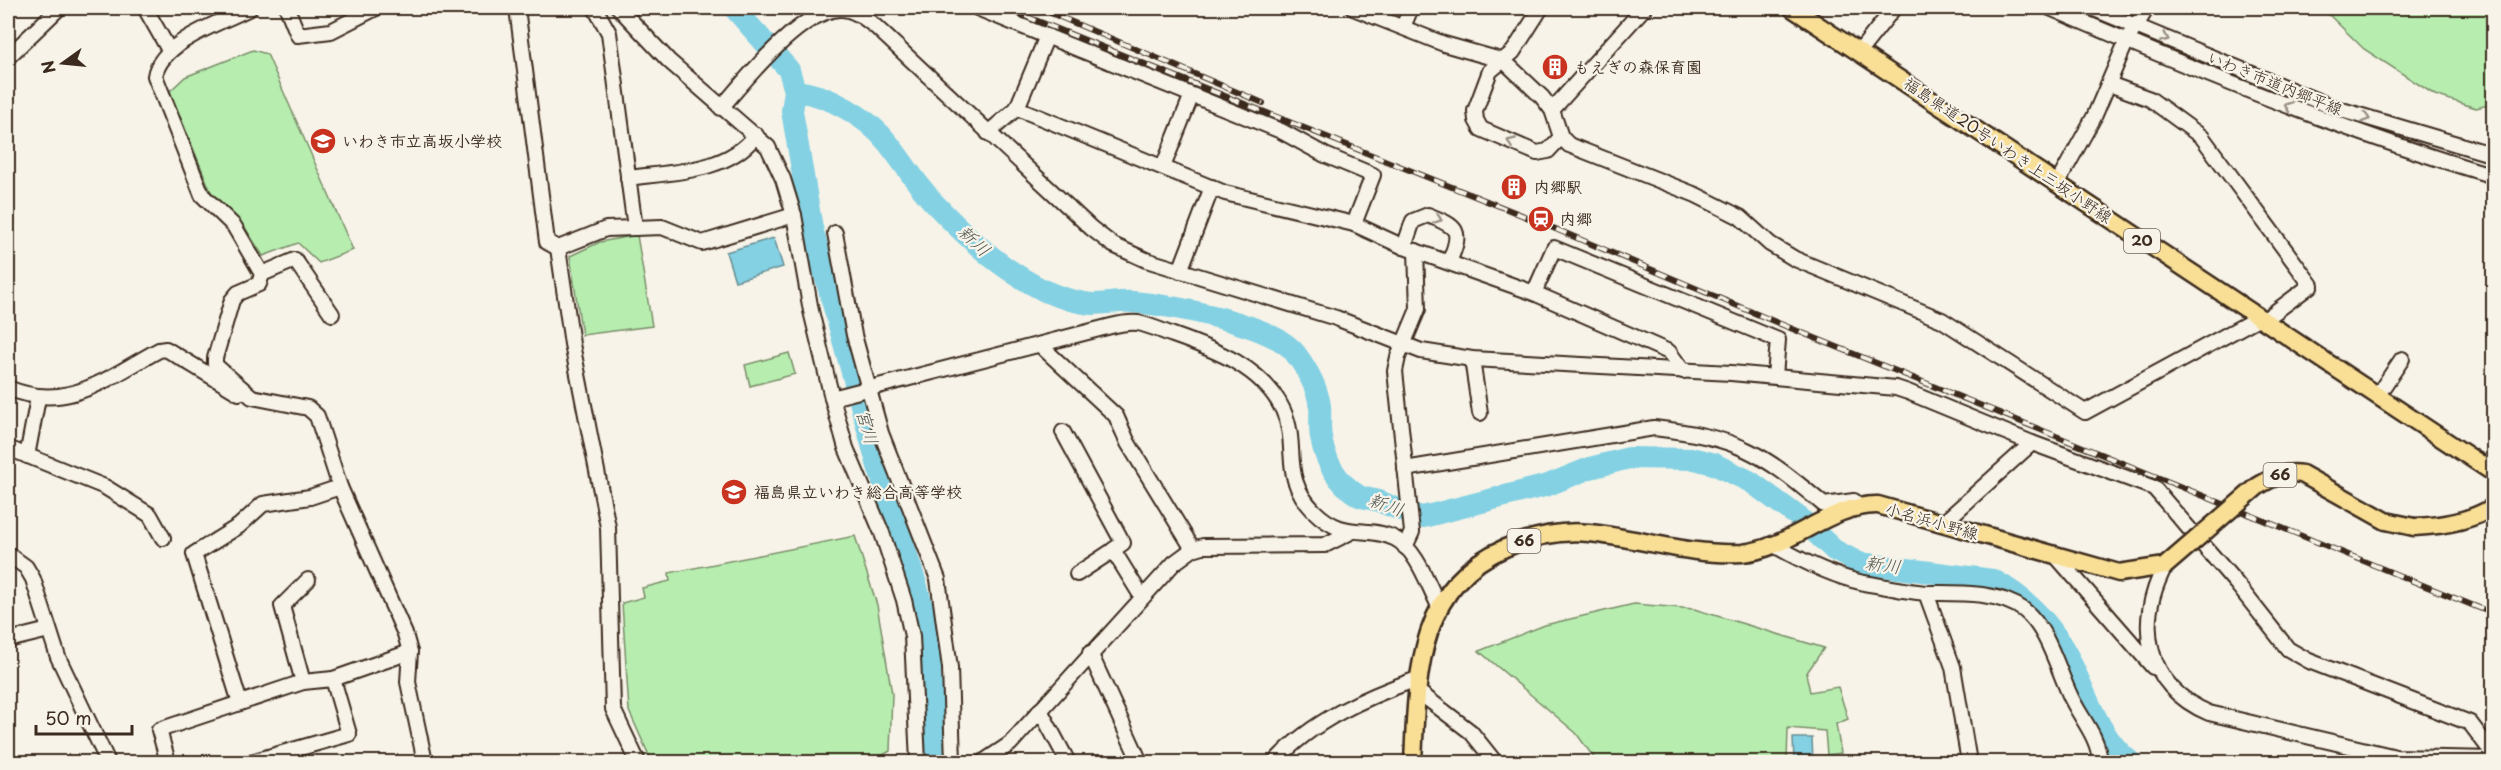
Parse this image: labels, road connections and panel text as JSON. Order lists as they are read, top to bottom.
{
  "streets": {
    "main road": [
      "福島県道20号いわき上三坂小野線",
      "20",
      "66",
      "小名浜小野線"
    ],
    "street": ["いわき市道内郷平線"]
  },
  "crossings": [
    ["66", "小名浜小野線"]
  ],
  "water": ["新川", "宮川"],
  "places": {
    "building": ["もえぎの森保育園", "内郷駅"],
    "school or university": ["いわき市立高坂小学校", "福島県立いわき総合高等学校"],
    "station": ["内郷"]
  },
  "scale_bar": "50 m",
  "north": "left"
}
